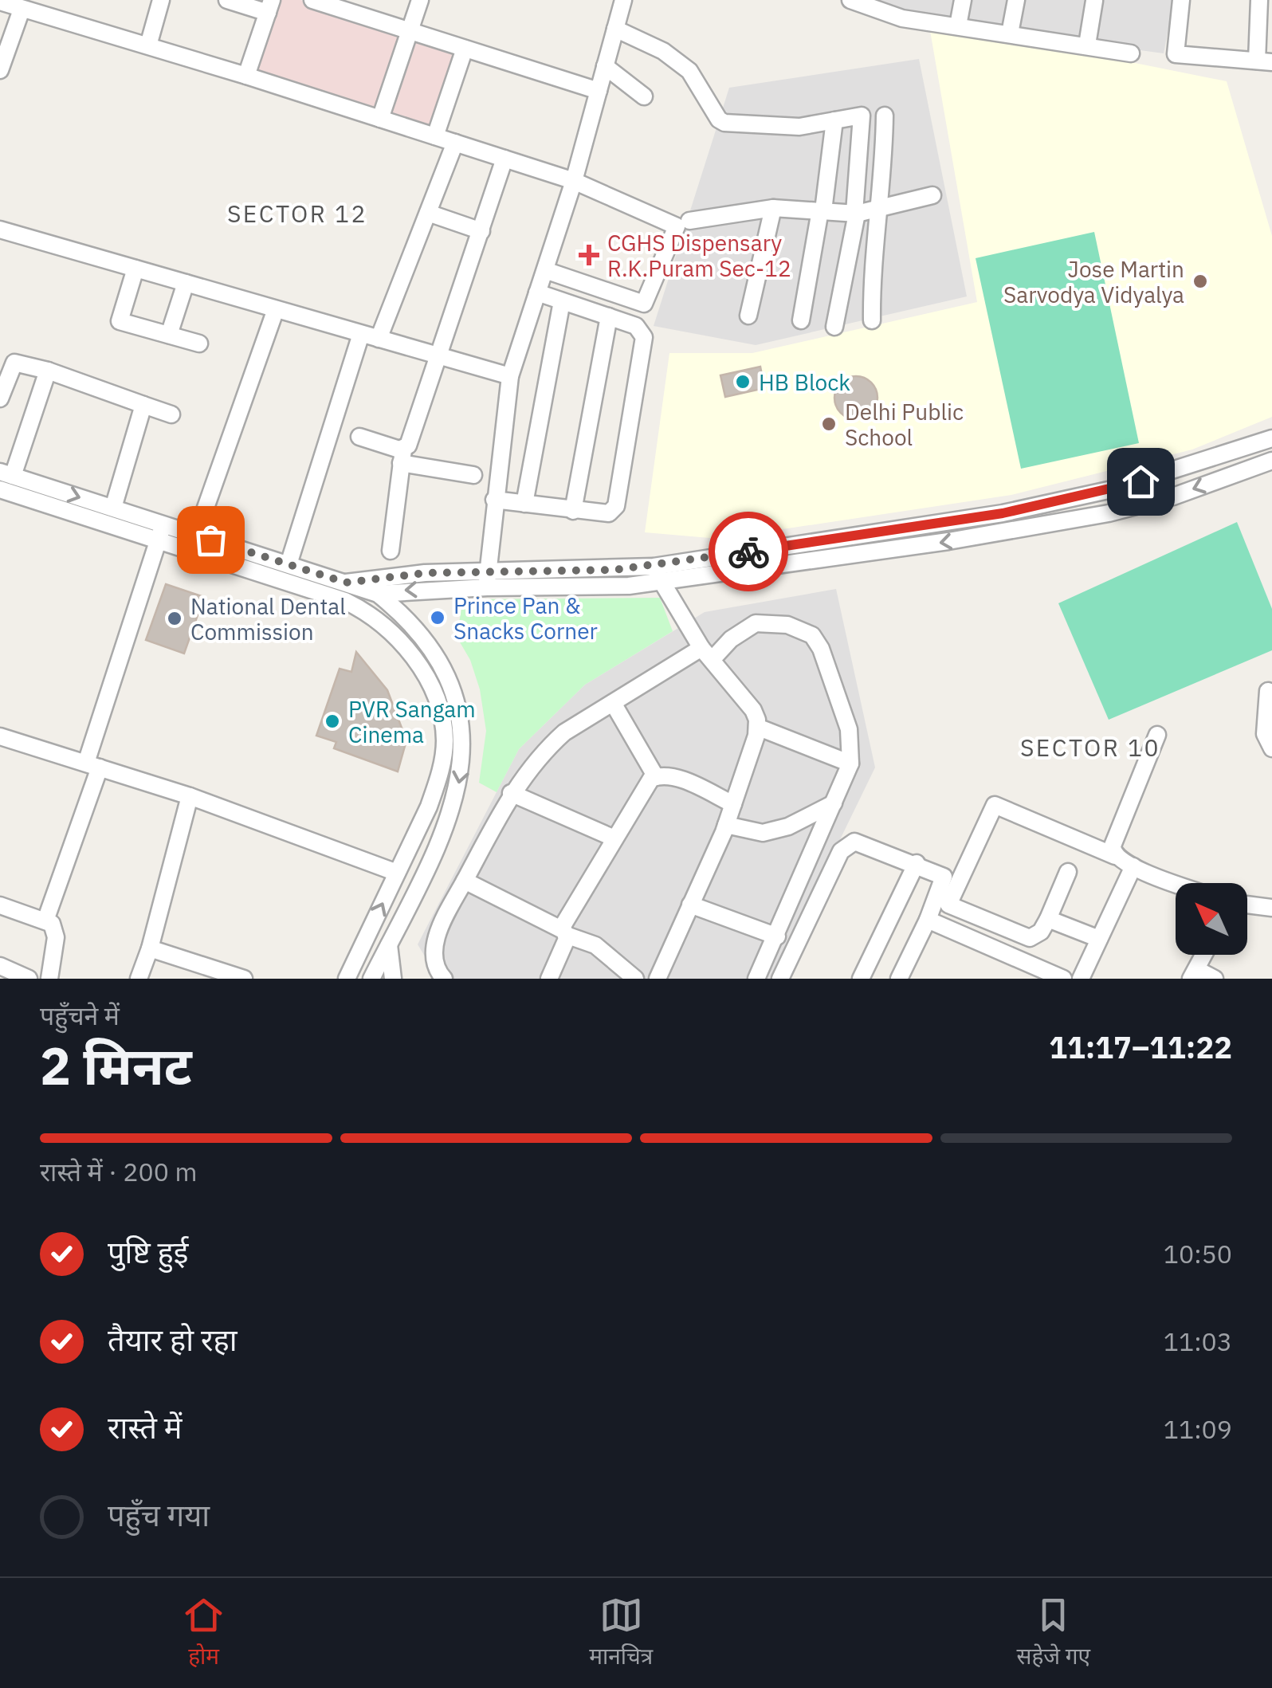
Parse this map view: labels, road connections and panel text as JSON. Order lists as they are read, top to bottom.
{
  "districts": ["SECTOR 12", "SECTOR 10"],
  "places": {
    "health": ["CGHS Dispensary R.K.Puram Sec-12"],
    "other": [
      "Jose Martin Sarvodya Vidyalya",
      "HB Block",
      "Delhi Public School",
      "Prince Pan & Snacks Corner",
      "National Dental Commission",
      "PVR Sangam Cinema"
    ]
  },
  "north": "top left",
  "page": {
    "heading": ["2 मिनट", "पहुँचने में", "11:17–11:22"],
    "bar": "रास्ते में · 200 m",
    "list": [
      ["पुष्टि हुई", "10:50"],
      ["तैयार हो रहा", "11:03"],
      ["रास्ते में", "11:09"],
      "पहुँच गया"
    ],
    "tabs": ["होम", "मानचित्र", "सहेजे गए"]
  }
}
